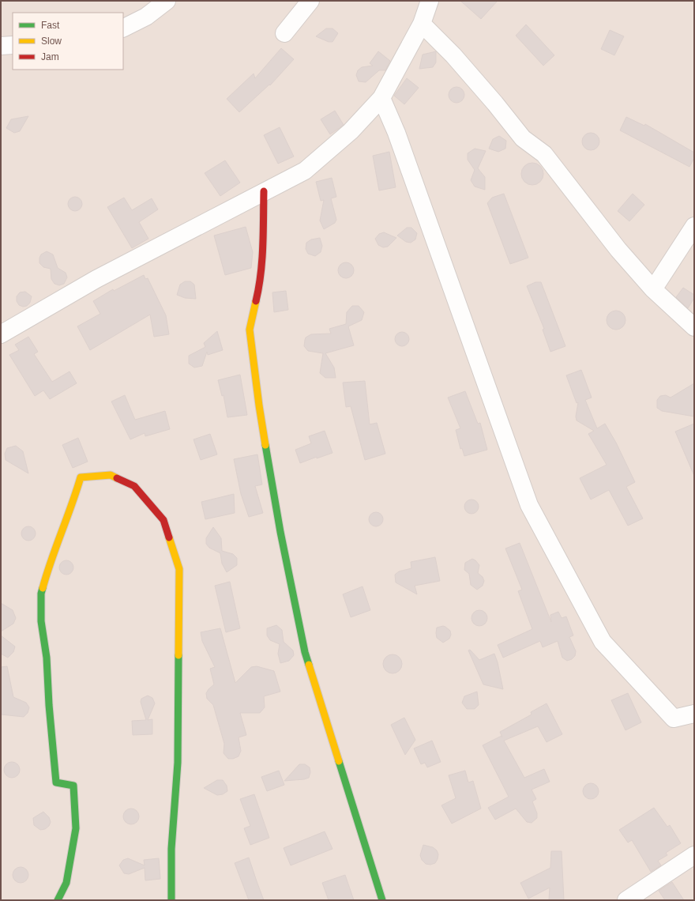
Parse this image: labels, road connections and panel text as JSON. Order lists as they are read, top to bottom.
{
  "legend": ["Fast", "Slow", "Jam"]
}
